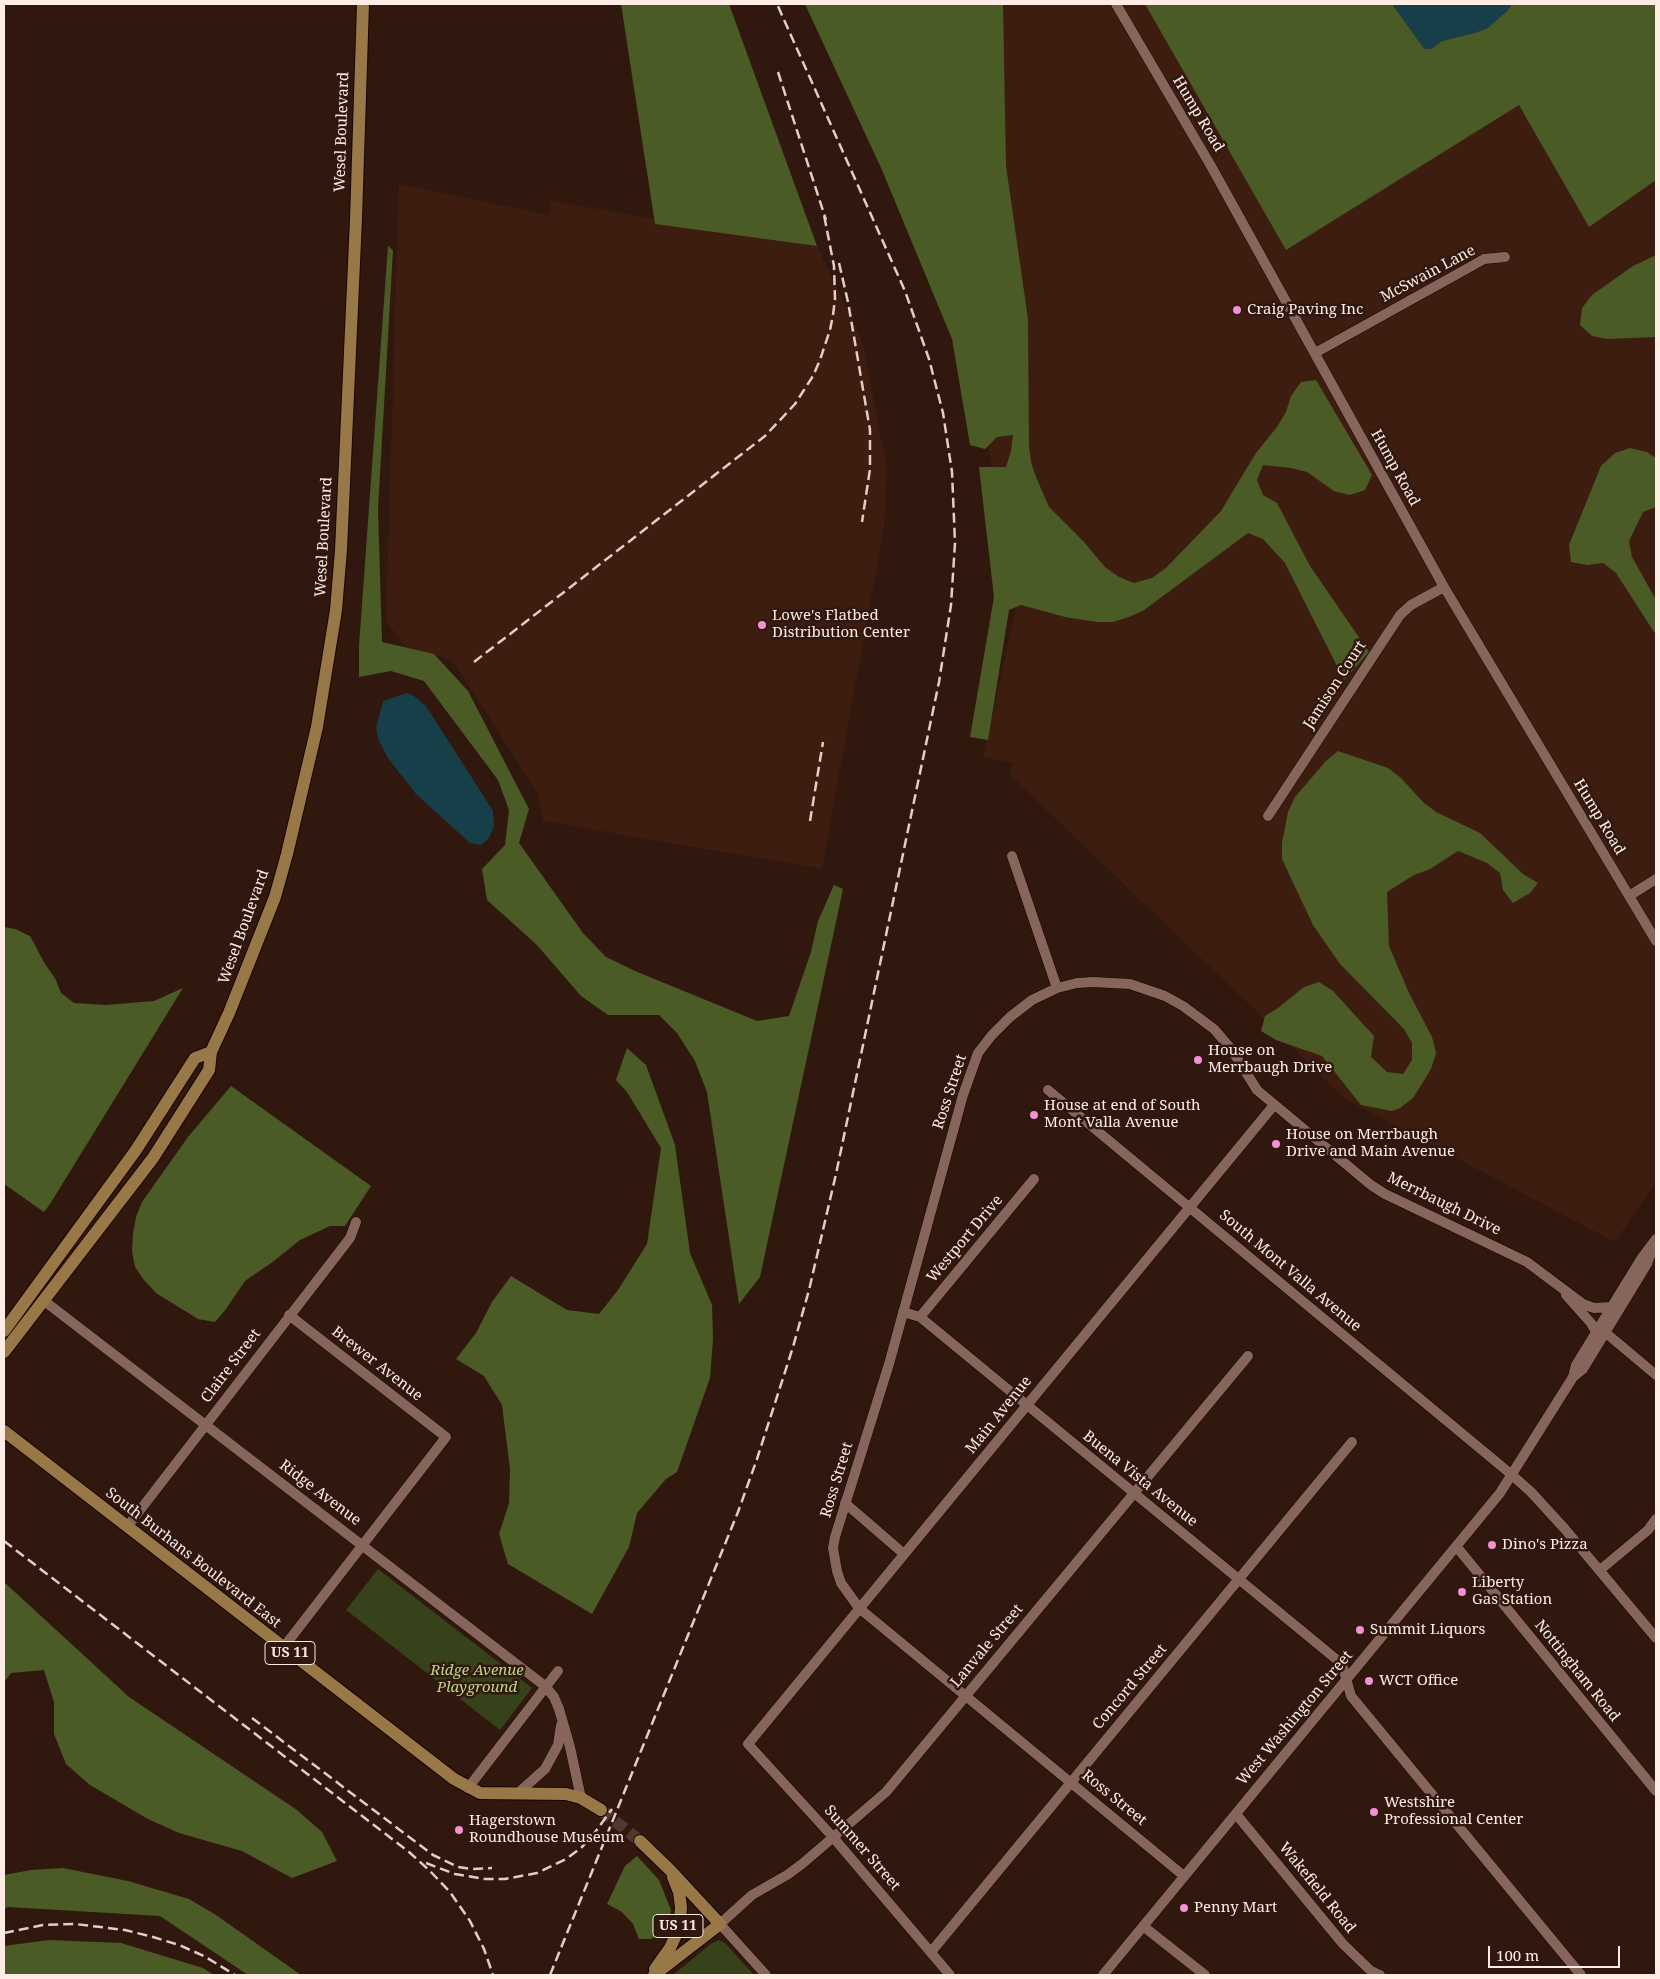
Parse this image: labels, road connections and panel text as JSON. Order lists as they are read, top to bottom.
{
  "streets": {
    "main road": ["Wesel Boulevard", "South Burhans Boulevard East", "US 11"],
    "street": [
      "Hump Road",
      "McSwain Lane",
      "Jamison Court",
      "Ross Street",
      "Merrbaugh Drive",
      "Westport Drive",
      "South Mont Valla Avenue",
      "Brewer Avenue",
      "Claire Street",
      "Main Avenue",
      "Buena Vista Avenue",
      "Ridge Avenue",
      "Lanvale Street",
      "Nottingham Road",
      "Concord Street",
      "West Washington Street",
      "Summer Street",
      "Wakefield Road"
    ]
  },
  "crossings": [
    ["Hump Road", "McSwain Lane"],
    ["Hump Road", "Jamison Court"],
    ["Wesel Boulevard", "Ridge Avenue"],
    ["Ross Street", "Merrbaugh Drive"],
    ["Ross Street", "Main Avenue"],
    ["Ross Street", "Buena Vista Avenue"],
    ["Ross Street", "Lanvale Street"],
    ["Ross Street", "Concord Street"],
    ["Ross Street", "West Washington Street"],
    ["Merrbaugh Drive", "Main Avenue"],
    ["Merrbaugh Drive", "West Washington Street"],
    ["Westport Drive", "Buena Vista Avenue"],
    ["South Mont Valla Avenue", "Main Avenue"],
    ["South Mont Valla Avenue", "West Washington Street"],
    ["Brewer Avenue", "Claire Street"],
    ["Brewer Avenue", "Ridge Avenue"],
    ["Claire Street", "Ridge Avenue"],
    ["Claire Street", "South Burhans Boulevard East"],
    ["Main Avenue", "Buena Vista Avenue"],
    ["Main Avenue", "Summer Street"],
    ["Buena Vista Avenue", "Lanvale Street"],
    ["Buena Vista Avenue", "Concord Street"],
    ["Buena Vista Avenue", "West Washington Street"],
    ["Ridge Avenue", "South Burhans Boulevard East"],
    ["Lanvale Street", "US 11"],
    ["Lanvale Street", "Summer Street"],
    ["Nottingham Road", "West Washington Street"],
    ["Concord Street", "Summer Street"],
    ["West Washington Street", "Wakefield Road"]
  ],
  "parks": ["Ridge Avenue Playground"],
  "places": [
    "Craig Paving Inc",
    "Lowe's Flatbed Distribution Center",
    "House on Merrbaugh Drive",
    "House at end of South Mont Valla Avenue",
    "House on Merrbaugh Drive and Main Avenue",
    "Dino's Pizza",
    "Liberty Gas Station",
    "Summit Liquors",
    "WCT Office",
    "Westshire Professional Center",
    "Hagerstown Roundhouse Museum",
    "Penny Mart"
  ],
  "scale_bar": "100 m"
}
